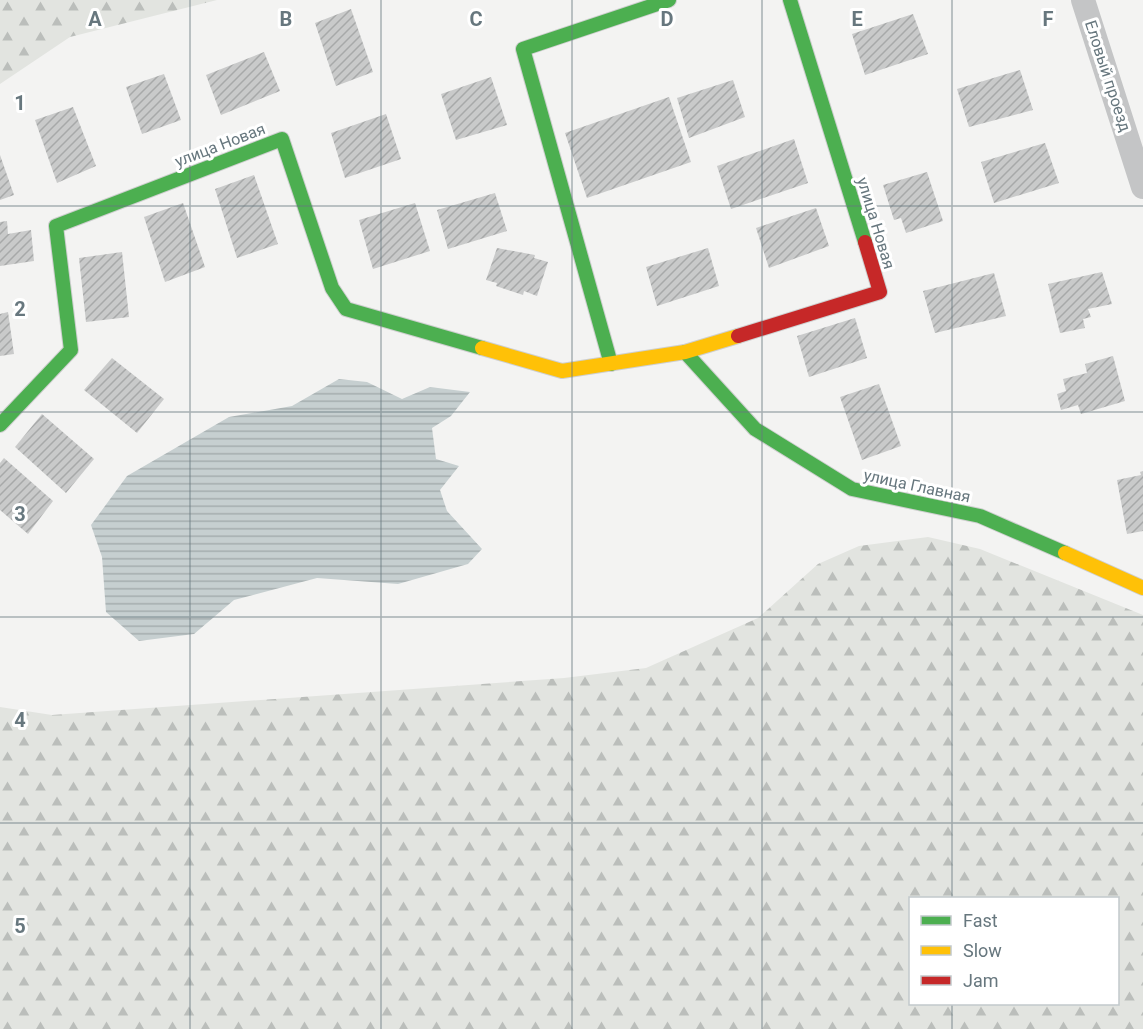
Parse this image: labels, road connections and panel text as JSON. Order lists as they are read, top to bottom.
{
  "streets": {
    "street": ["Еловый проезд", "улица Новая", "улица Главная"]
  },
  "crossings": [
    ["улица Новая", "улица Главная"]
  ],
  "legend": ["Fast", "Slow", "Jam"],
  "grid": {
    "columns": [
      "A",
      "B",
      "C",
      "D",
      "E",
      "F"
    ],
    "rows": [
      "1",
      "2",
      "3",
      "4",
      "5"
    ]
  }
}
